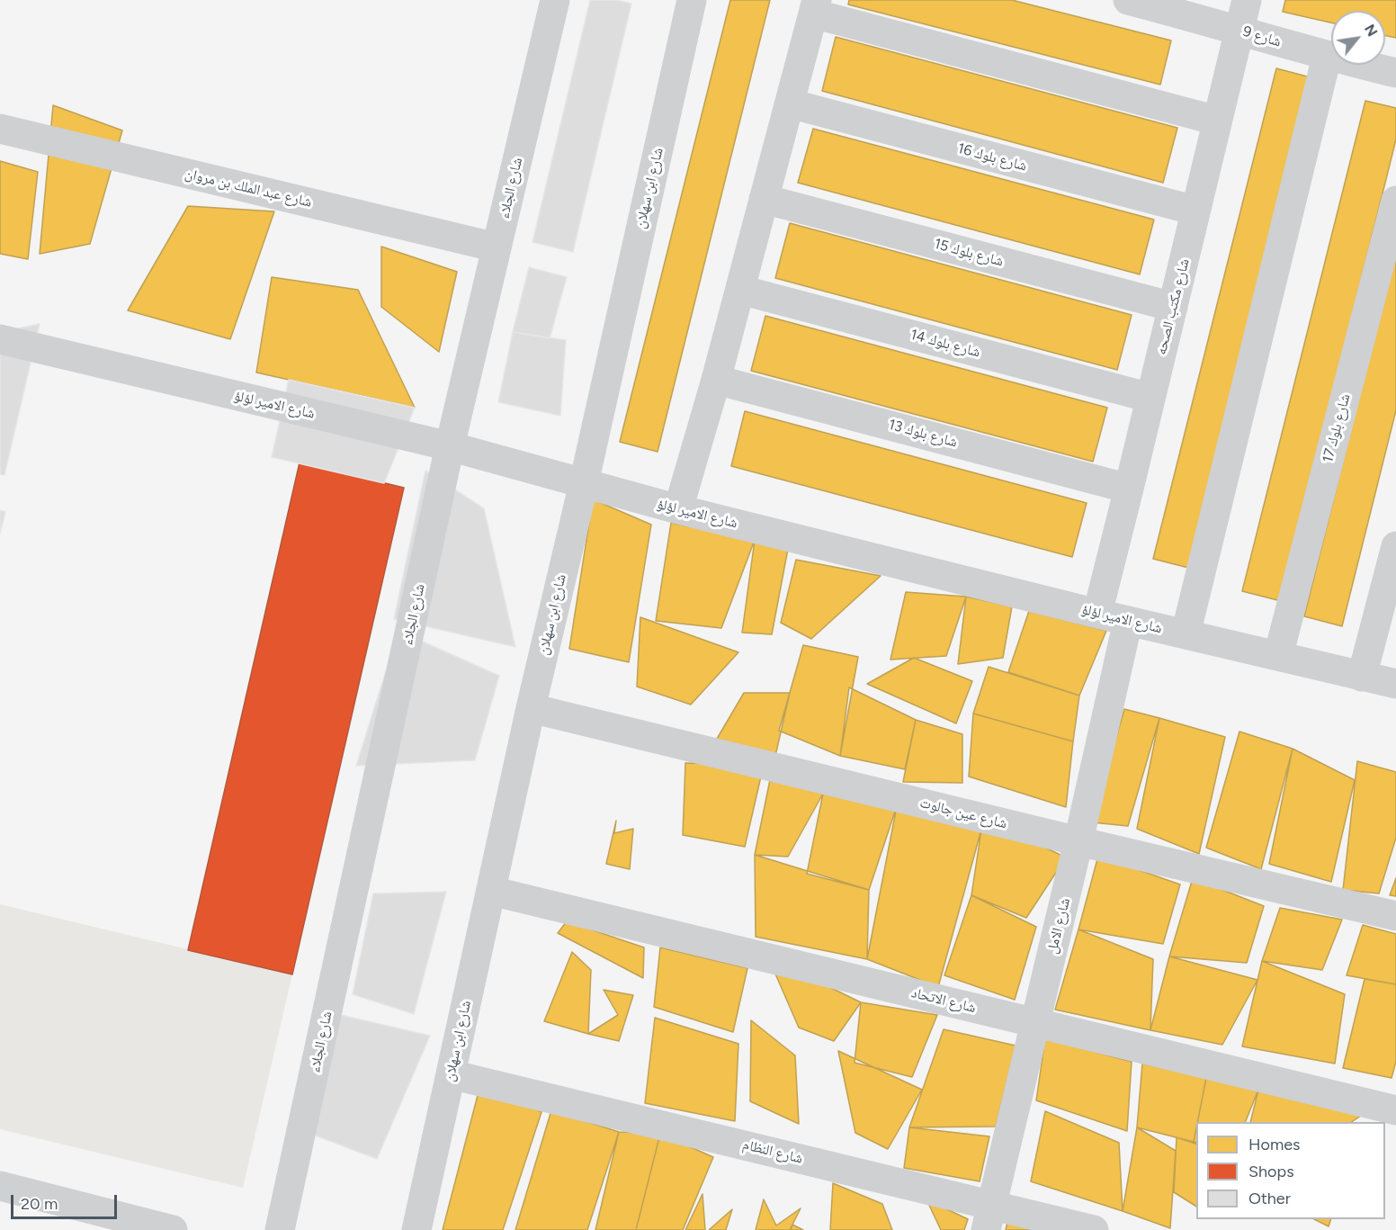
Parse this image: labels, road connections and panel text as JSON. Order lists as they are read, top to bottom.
{
  "streets": {
    "street": [
      "شارع 9",
      "شارع بلوك 16",
      "شارع عبد الملك بن مروان",
      "شارع الجلاء",
      "شارع ابن سهلان",
      "شارع بلوك 15",
      "شارع مكتب الصحه",
      "شارع بلوك 14",
      "شارع الامير لؤلؤ",
      "شارع بلوك 17",
      "شارع بلوك 13",
      "شارع عين جالوت",
      "شارع الامل",
      "شارع الاتحاد",
      "شارع النظام"
    ]
  },
  "crossings": [
    ["شارع 9", "شارع مكتب الصحه"],
    ["شارع بلوك 16", "شارع مكتب الصحه"],
    ["شارع عبد الملك بن مروان", "شارع الجلاء"],
    ["شارع الجلاء", "شارع الامير لؤلؤ"],
    ["شارع ابن سهلان", "شارع الامير لؤلؤ"],
    ["شارع ابن سهلان", "شارع عين جالوت"],
    ["شارع ابن سهلان", "شارع الاتحاد"],
    ["شارع ابن سهلان", "شارع النظام"],
    ["شارع بلوك 15", "شارع مكتب الصحه"],
    ["شارع مكتب الصحه", "شارع بلوك 14"],
    ["شارع مكتب الصحه", "شارع الامير لؤلؤ"],
    ["شارع مكتب الصحه", "شارع بلوك 13"],
    ["شارع الامير لؤلؤ", "شارع بلوك 17"],
    ["شارع الامير لؤلؤ", "شارع الامل"],
    ["شارع عين جالوت", "شارع الامل"],
    ["شارع الامل", "شارع الاتحاد"],
    ["شارع الامل", "شارع النظام"]
  ],
  "legend": ["Homes", "Shops", "Other"],
  "scale_bar": "20 m",
  "north": "top right"
}
